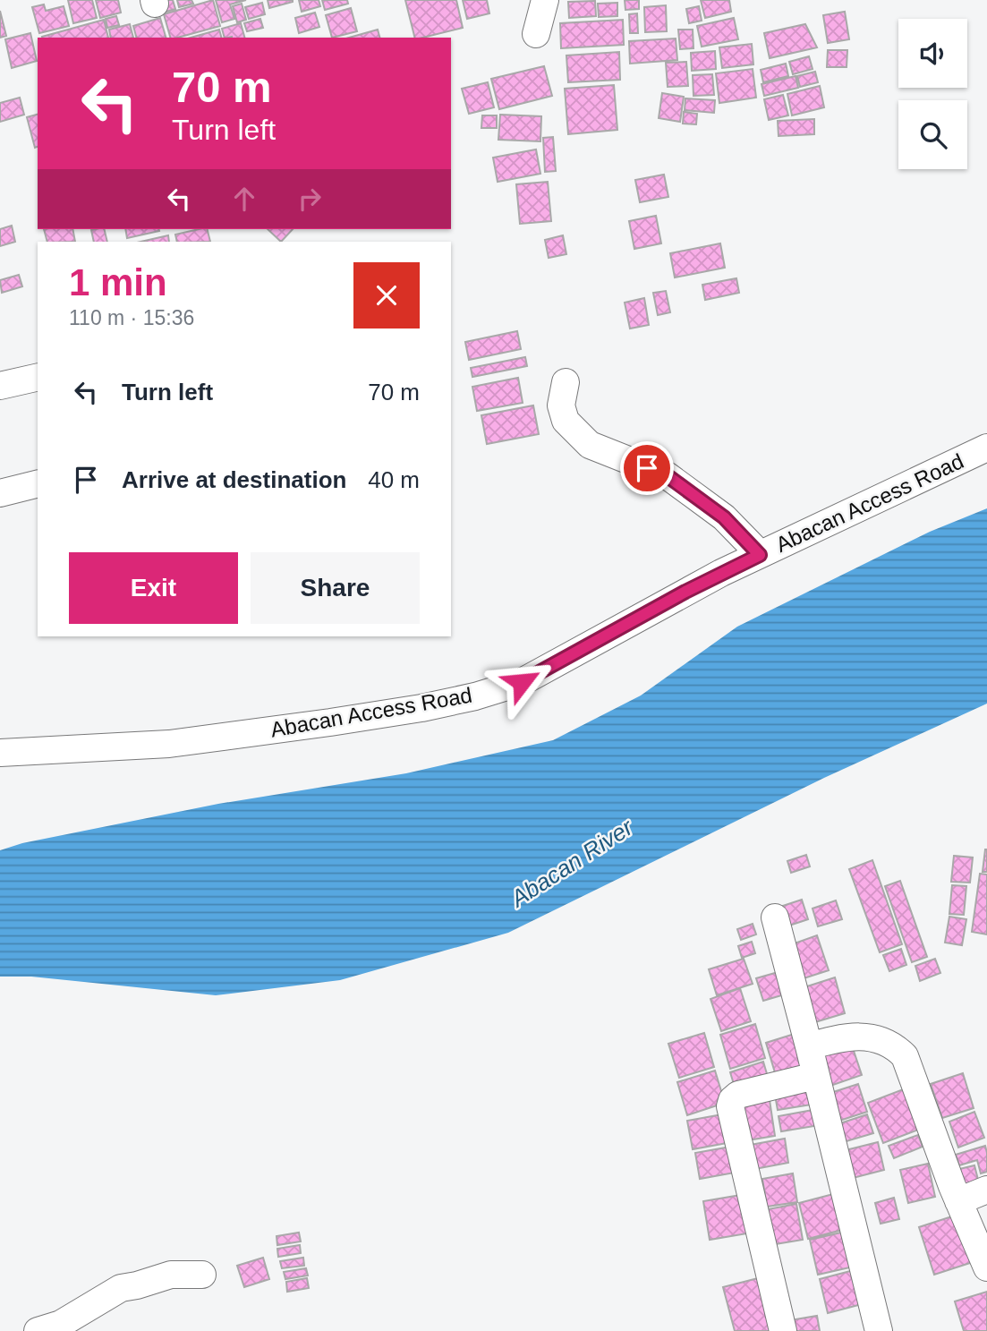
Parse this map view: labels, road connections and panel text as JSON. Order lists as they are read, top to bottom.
{
  "streets": {
    "street": ["Abacan Access Road"]
  },
  "water": ["Abacan River"],
  "page": {
    "turn": ["70 m", "Turn left"],
    "heading": ["1 min", "110 m · 15:36"],
    "list": [
      {
        "name": "Turn left",
        "value": "70 m"
      },
      {
        "name": "Arrive at destination",
        "value": "40 m"
      }
    ],
    "buttons": ["Exit", "Share"]
  }
}
